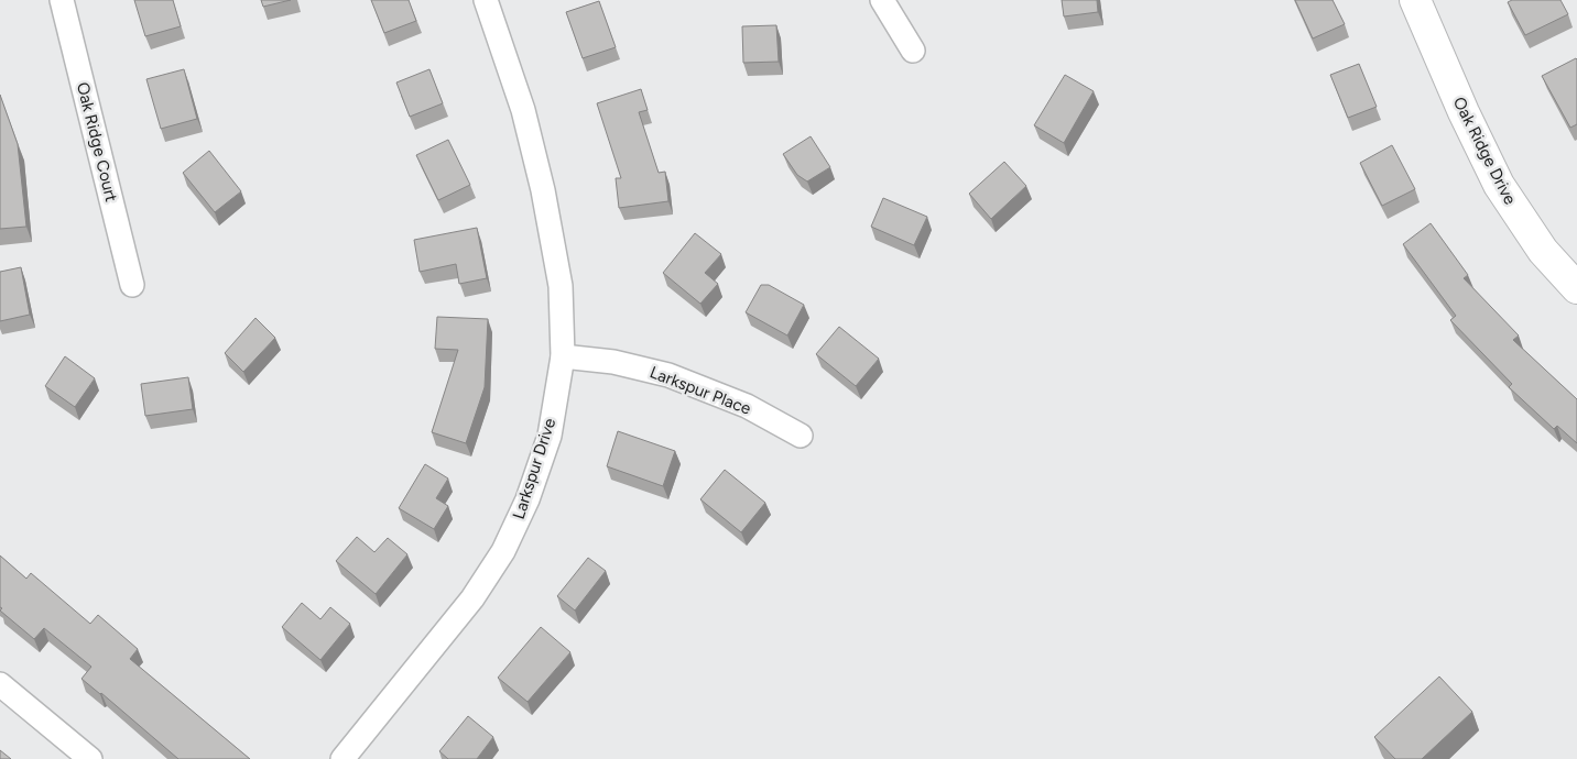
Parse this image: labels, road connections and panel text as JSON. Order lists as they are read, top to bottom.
{
  "streets": {
    "street": [
      "Oak Ridge Court",
      "Oak Ridge Drive",
      "Larkspur Place",
      "Larkspur Drive"
    ]
  },
  "crossings": [
    ["Larkspur Place", "Larkspur Drive"]
  ]
}
